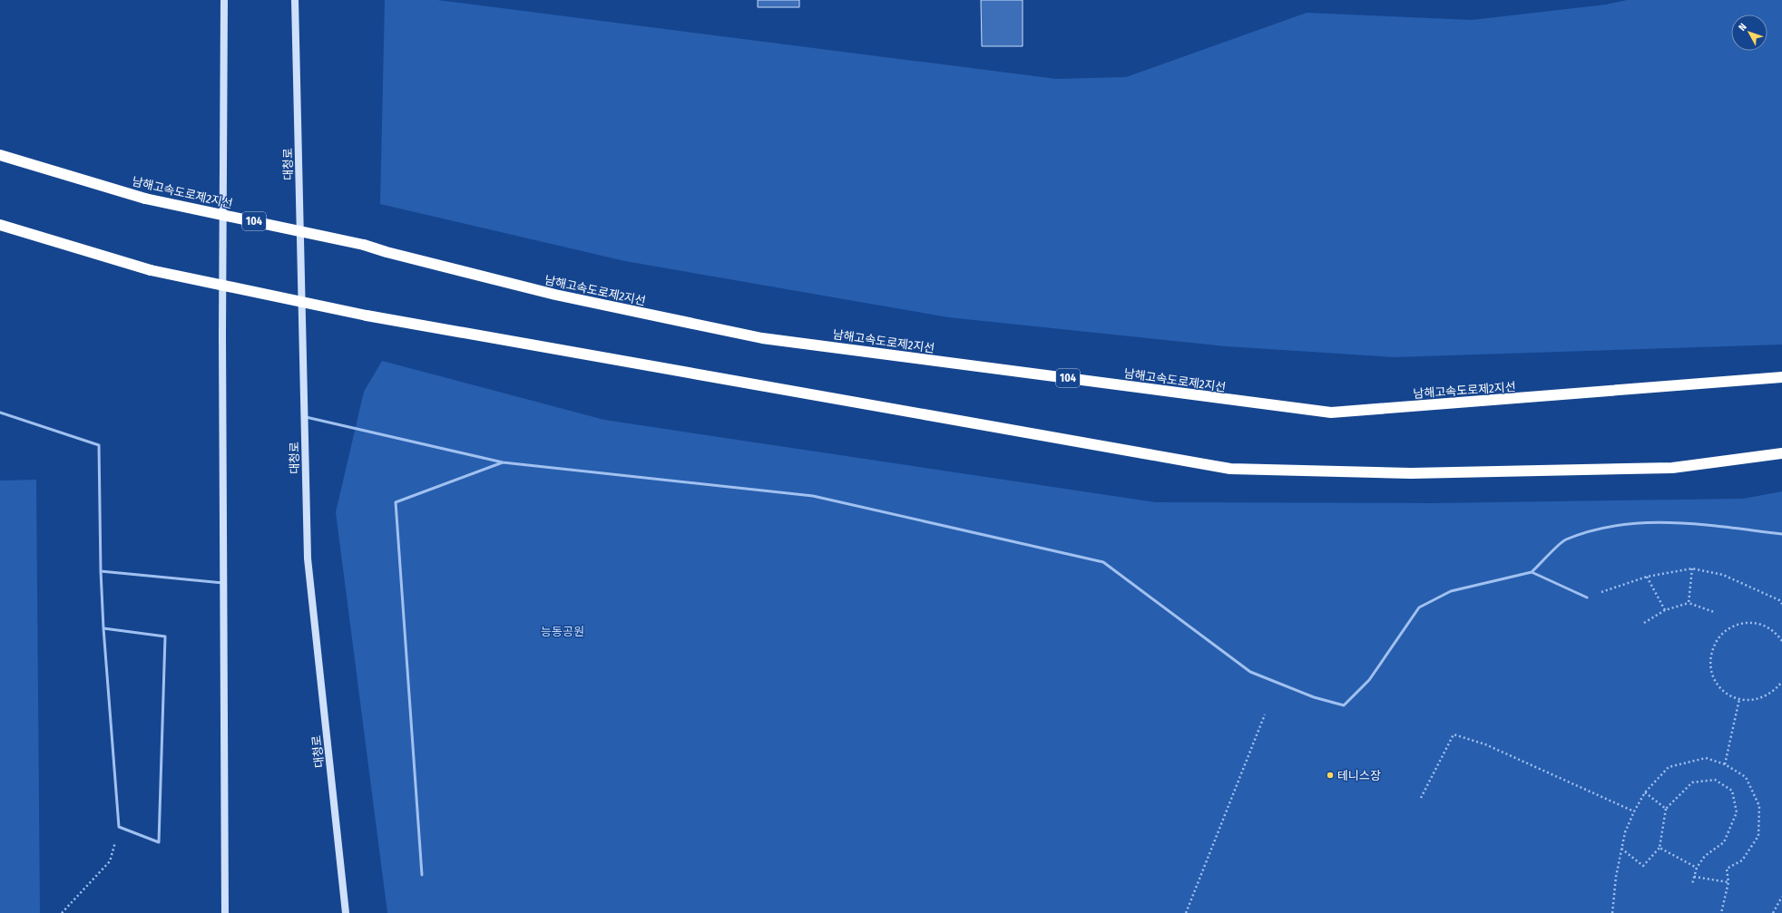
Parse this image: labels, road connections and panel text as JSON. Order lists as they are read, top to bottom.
{
  "streets": {
    "highway": ["남해고속도로제2지선", "104"],
    "main road": ["대청로"]
  },
  "parks": ["능동공원"],
  "places": ["테니스장"],
  "north": "top left"
}
